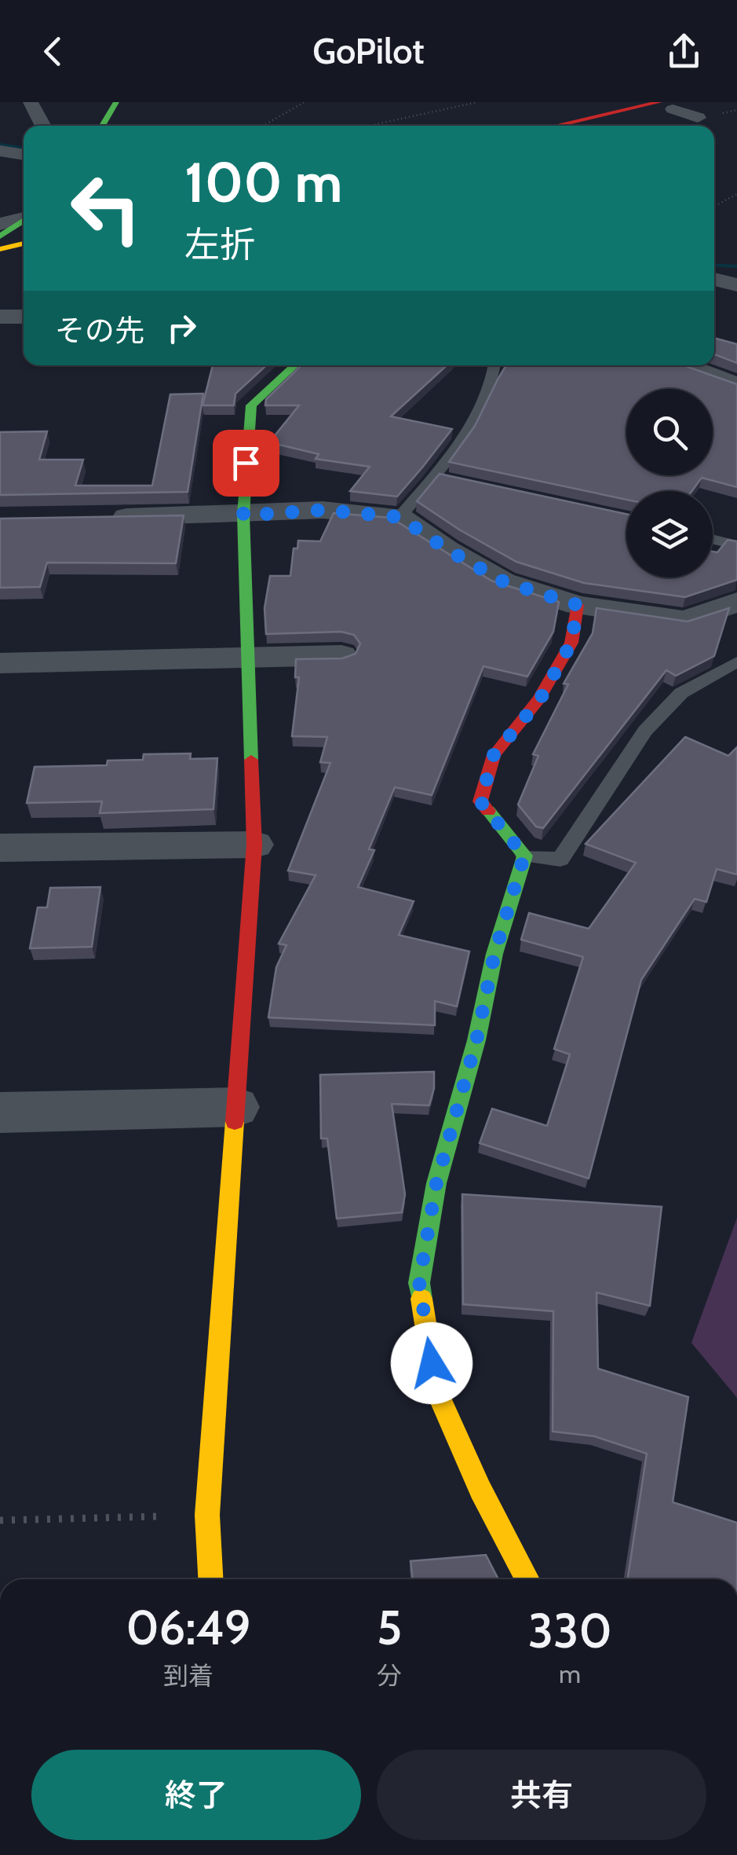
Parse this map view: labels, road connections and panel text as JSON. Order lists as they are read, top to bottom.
{
  "page": {
    "header": "GoPilot",
    "turn": ["100 m", "左折"],
    "then": "その先",
    "eta": [
      "06:49",
      "到着",
      "5",
      "分",
      "330",
      "m"
    ],
    "buttons": ["終了", "共有"]
  }
}
